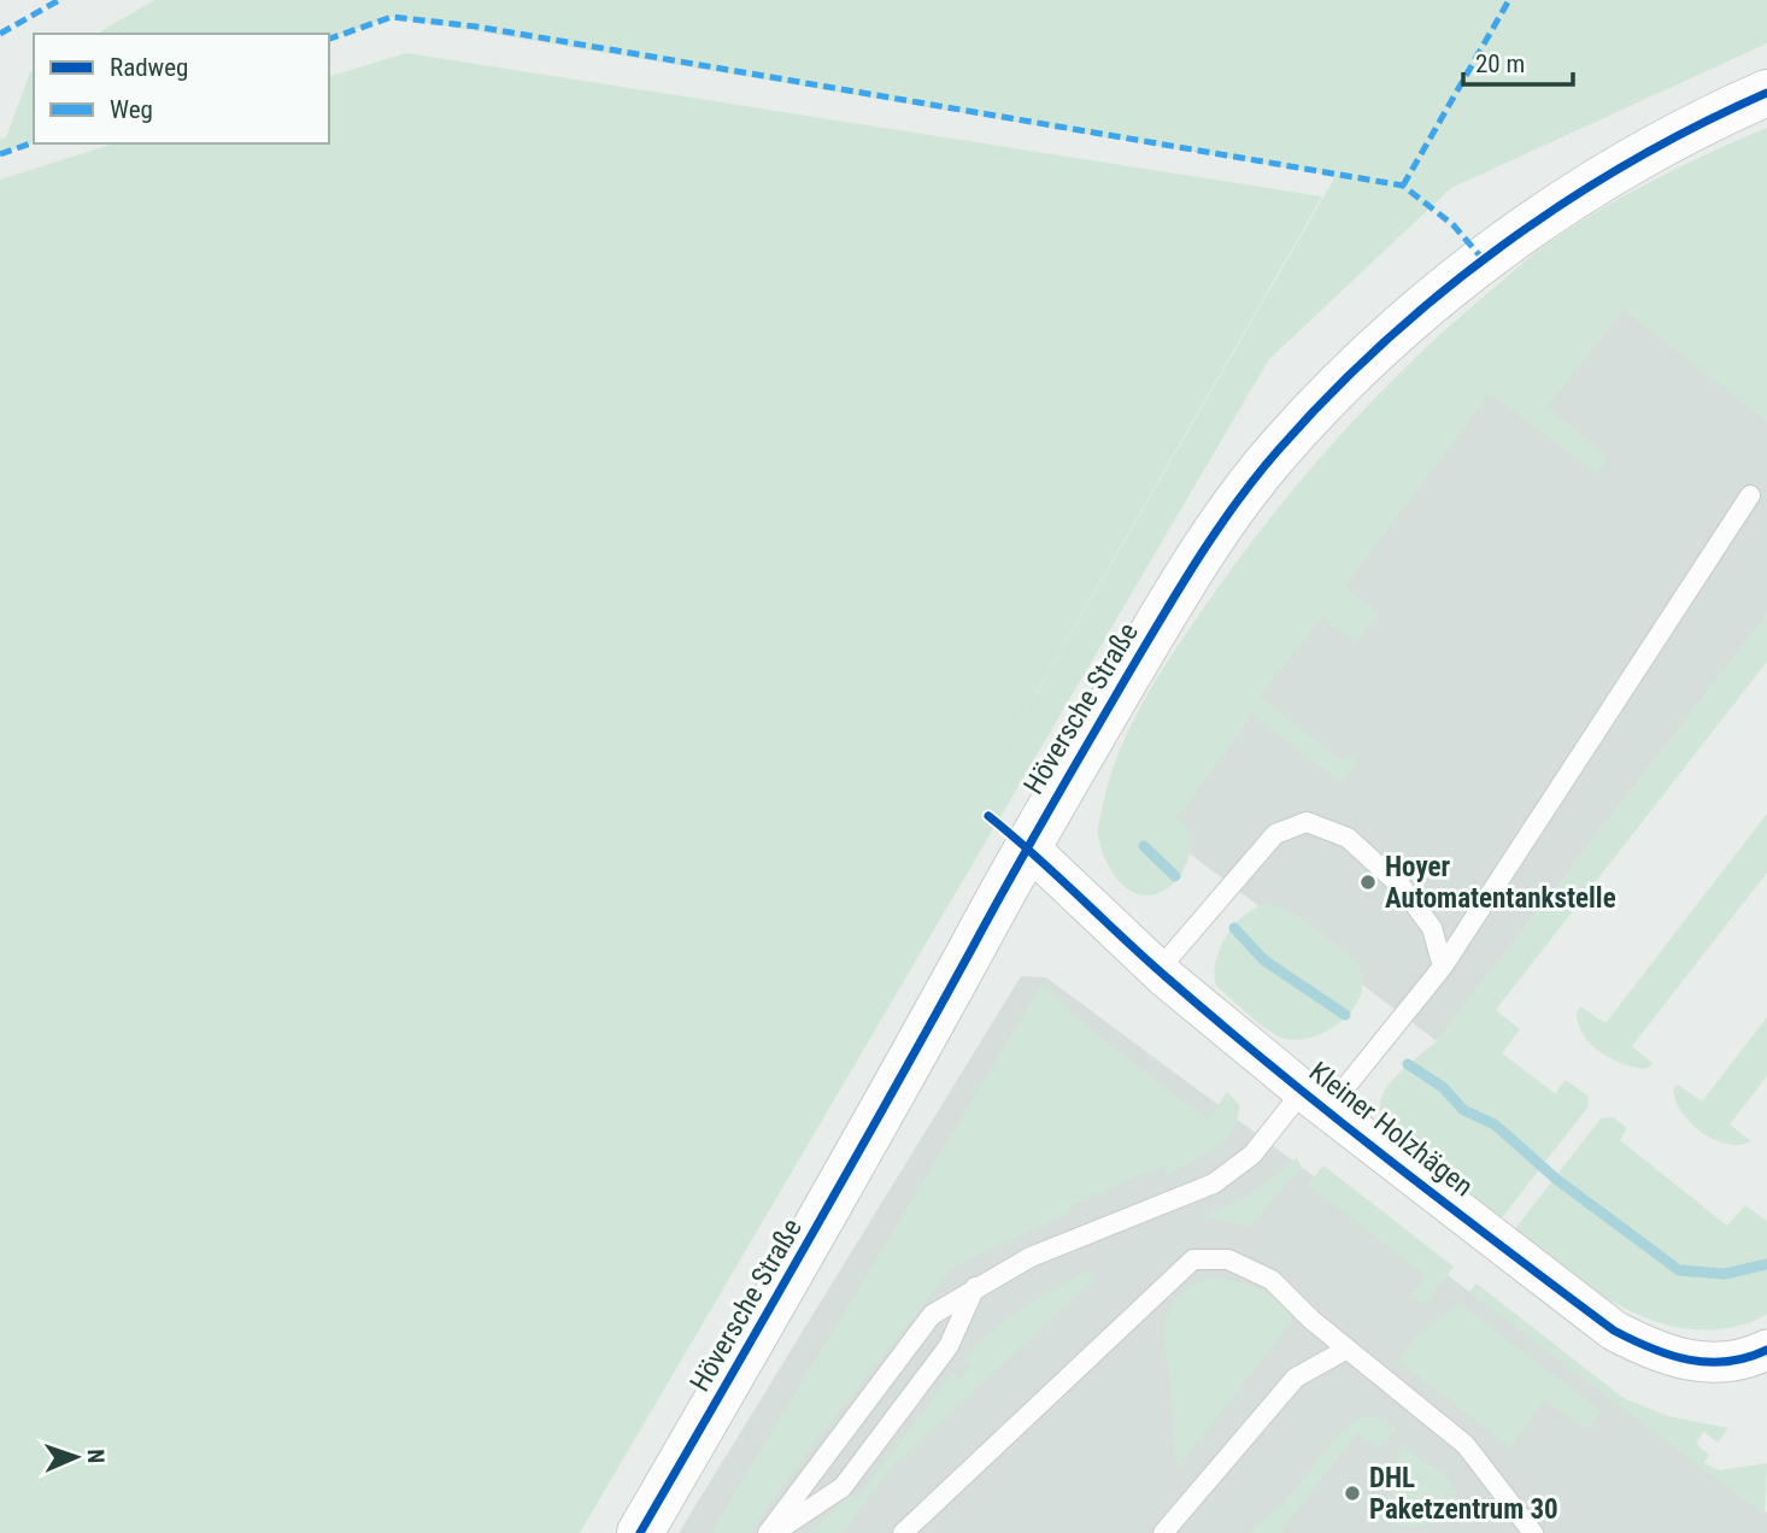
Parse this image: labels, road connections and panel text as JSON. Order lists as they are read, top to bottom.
{
  "streets": {
    "street": ["Höversche Straße", "Kleiner Holzhägen"]
  },
  "crossings": [
    ["Höversche Straße", "Kleiner Holzhägen"]
  ],
  "places": ["Hoyer Automatentankstelle", "DHL Paketzentrum 30"],
  "legend": ["Radweg", "Weg"],
  "scale_bar": "20 m",
  "north": "right"
}
